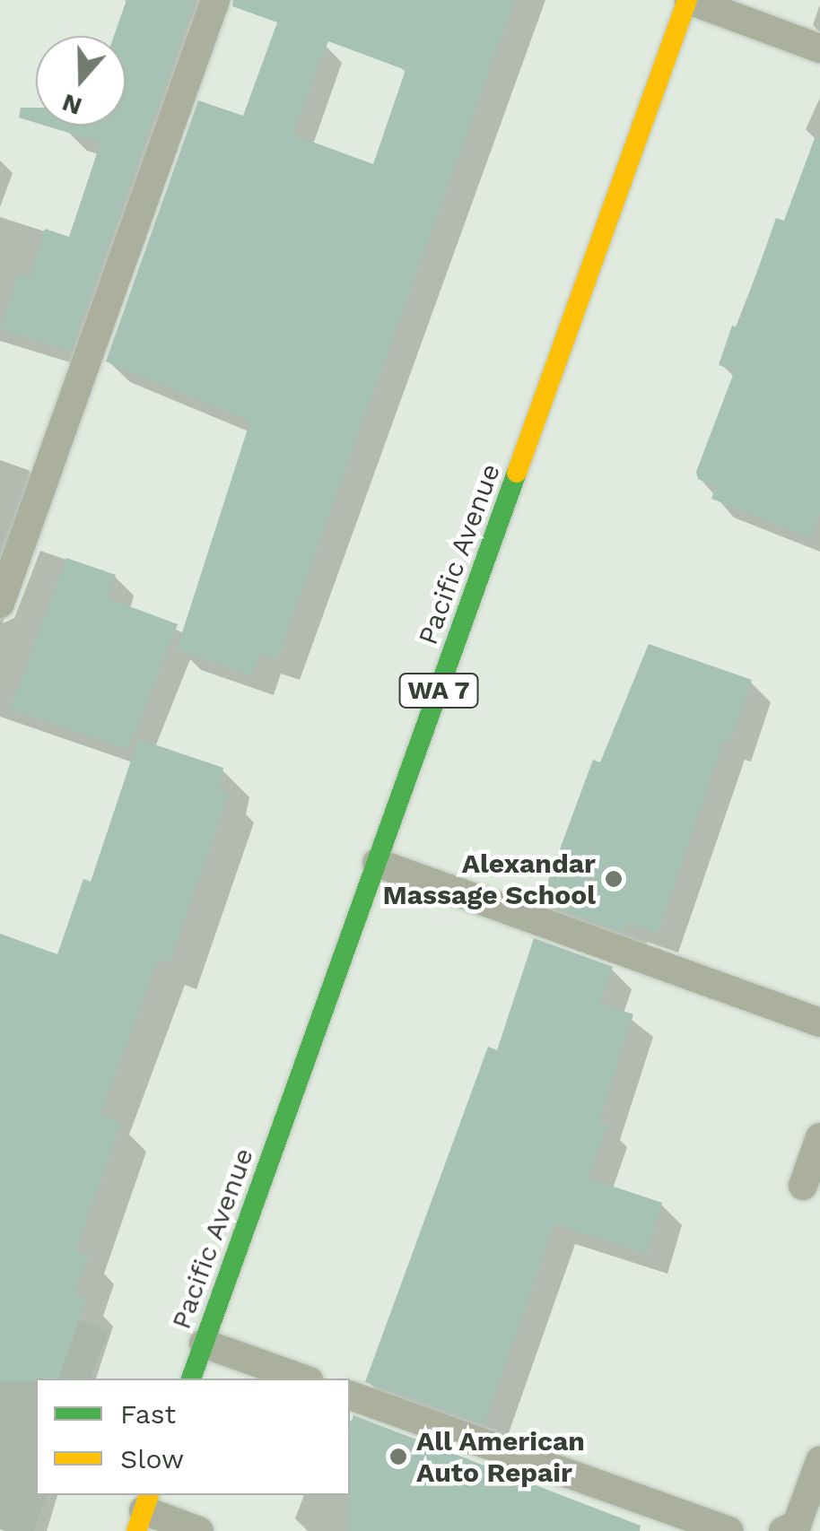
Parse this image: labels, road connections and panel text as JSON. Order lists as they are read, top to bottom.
{
  "streets": {
    "main road": ["Pacific Avenue", "WA 7"]
  },
  "places": ["Alexandar Massage School", "All American Auto Repair"],
  "legend": ["Fast", "Slow"],
  "north": "bottom"
}
